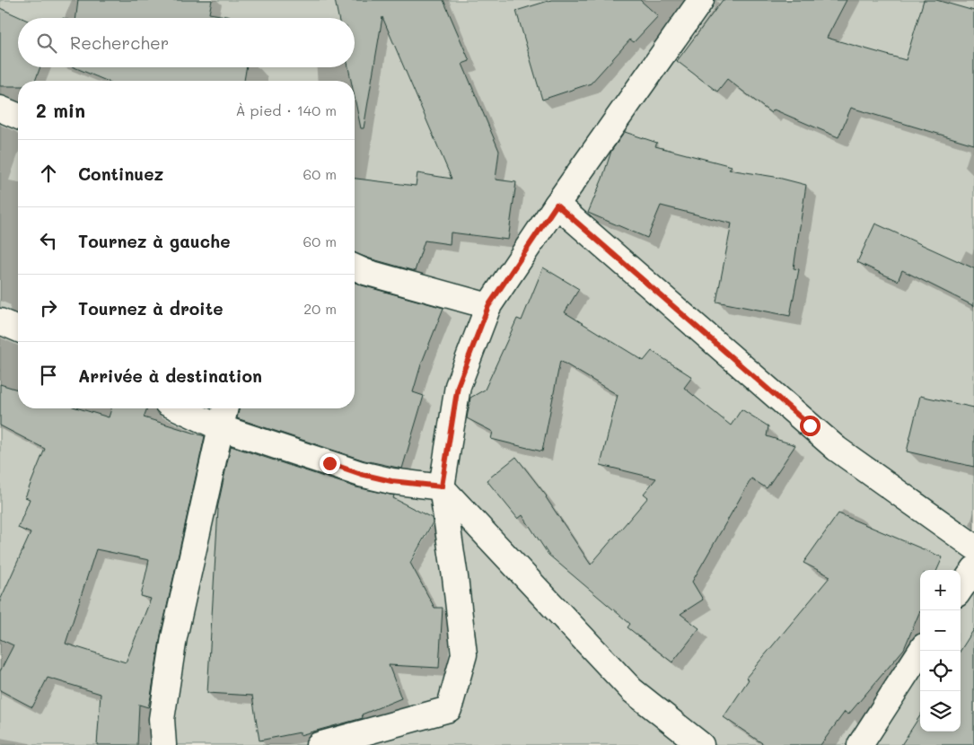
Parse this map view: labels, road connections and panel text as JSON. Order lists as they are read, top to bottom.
{
  "page": {
    "search": "Rechercher",
    "heading": ["2 min", "À pied · 140 m"],
    "list": [
      ["Continuez", "60 m"],
      ["Tournez à gauche", "60 m"],
      ["Tournez à droite", "20 m"],
      "Arrivée à destination"
    ],
    "map_buttons": ["+", "−"]
  }
}
